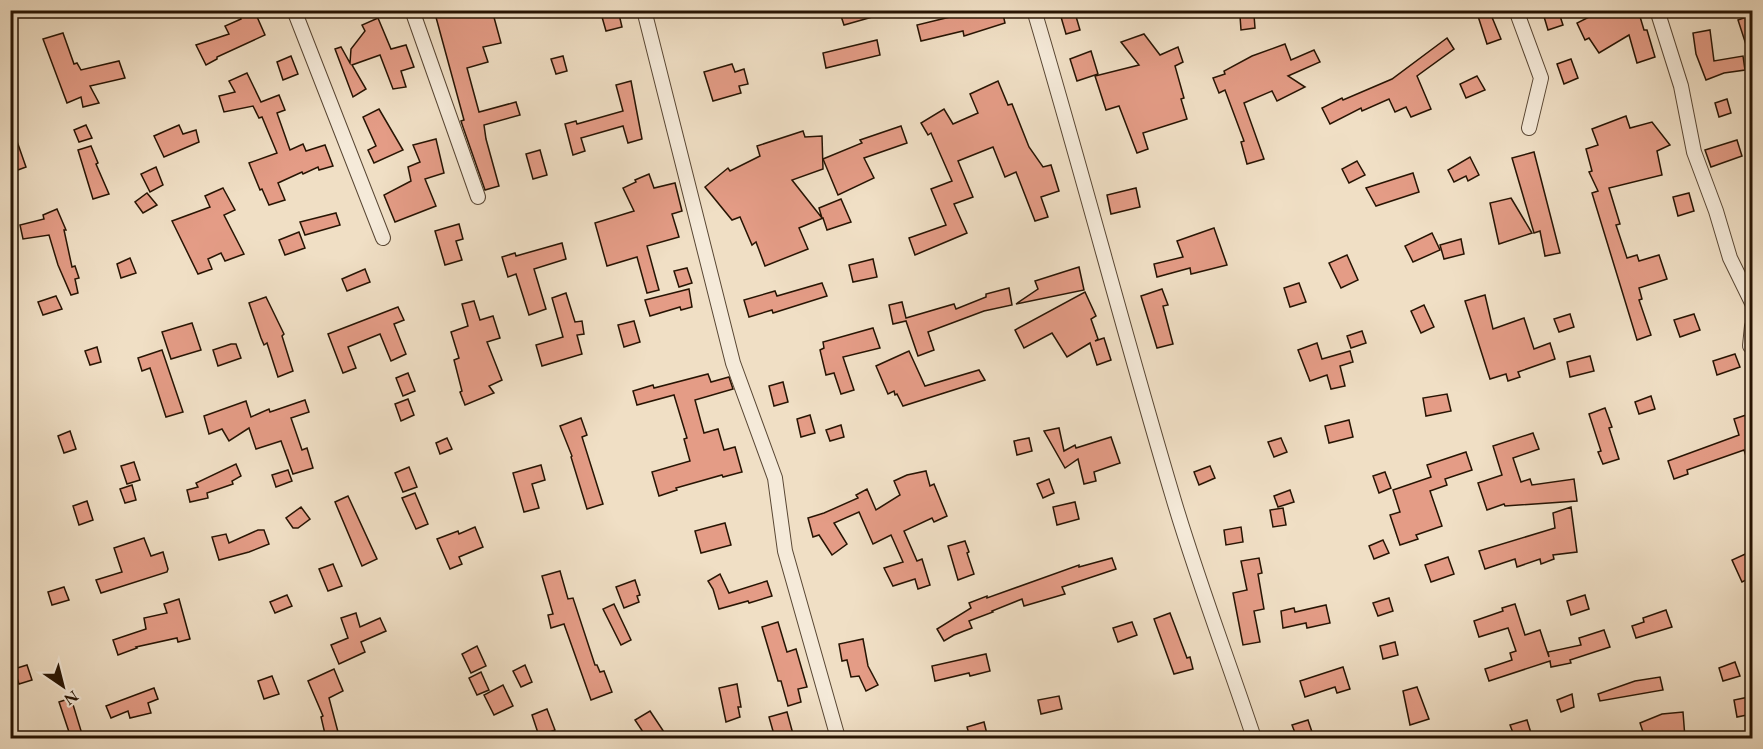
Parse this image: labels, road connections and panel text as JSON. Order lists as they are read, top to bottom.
{
  "north": "bottom right"
}
